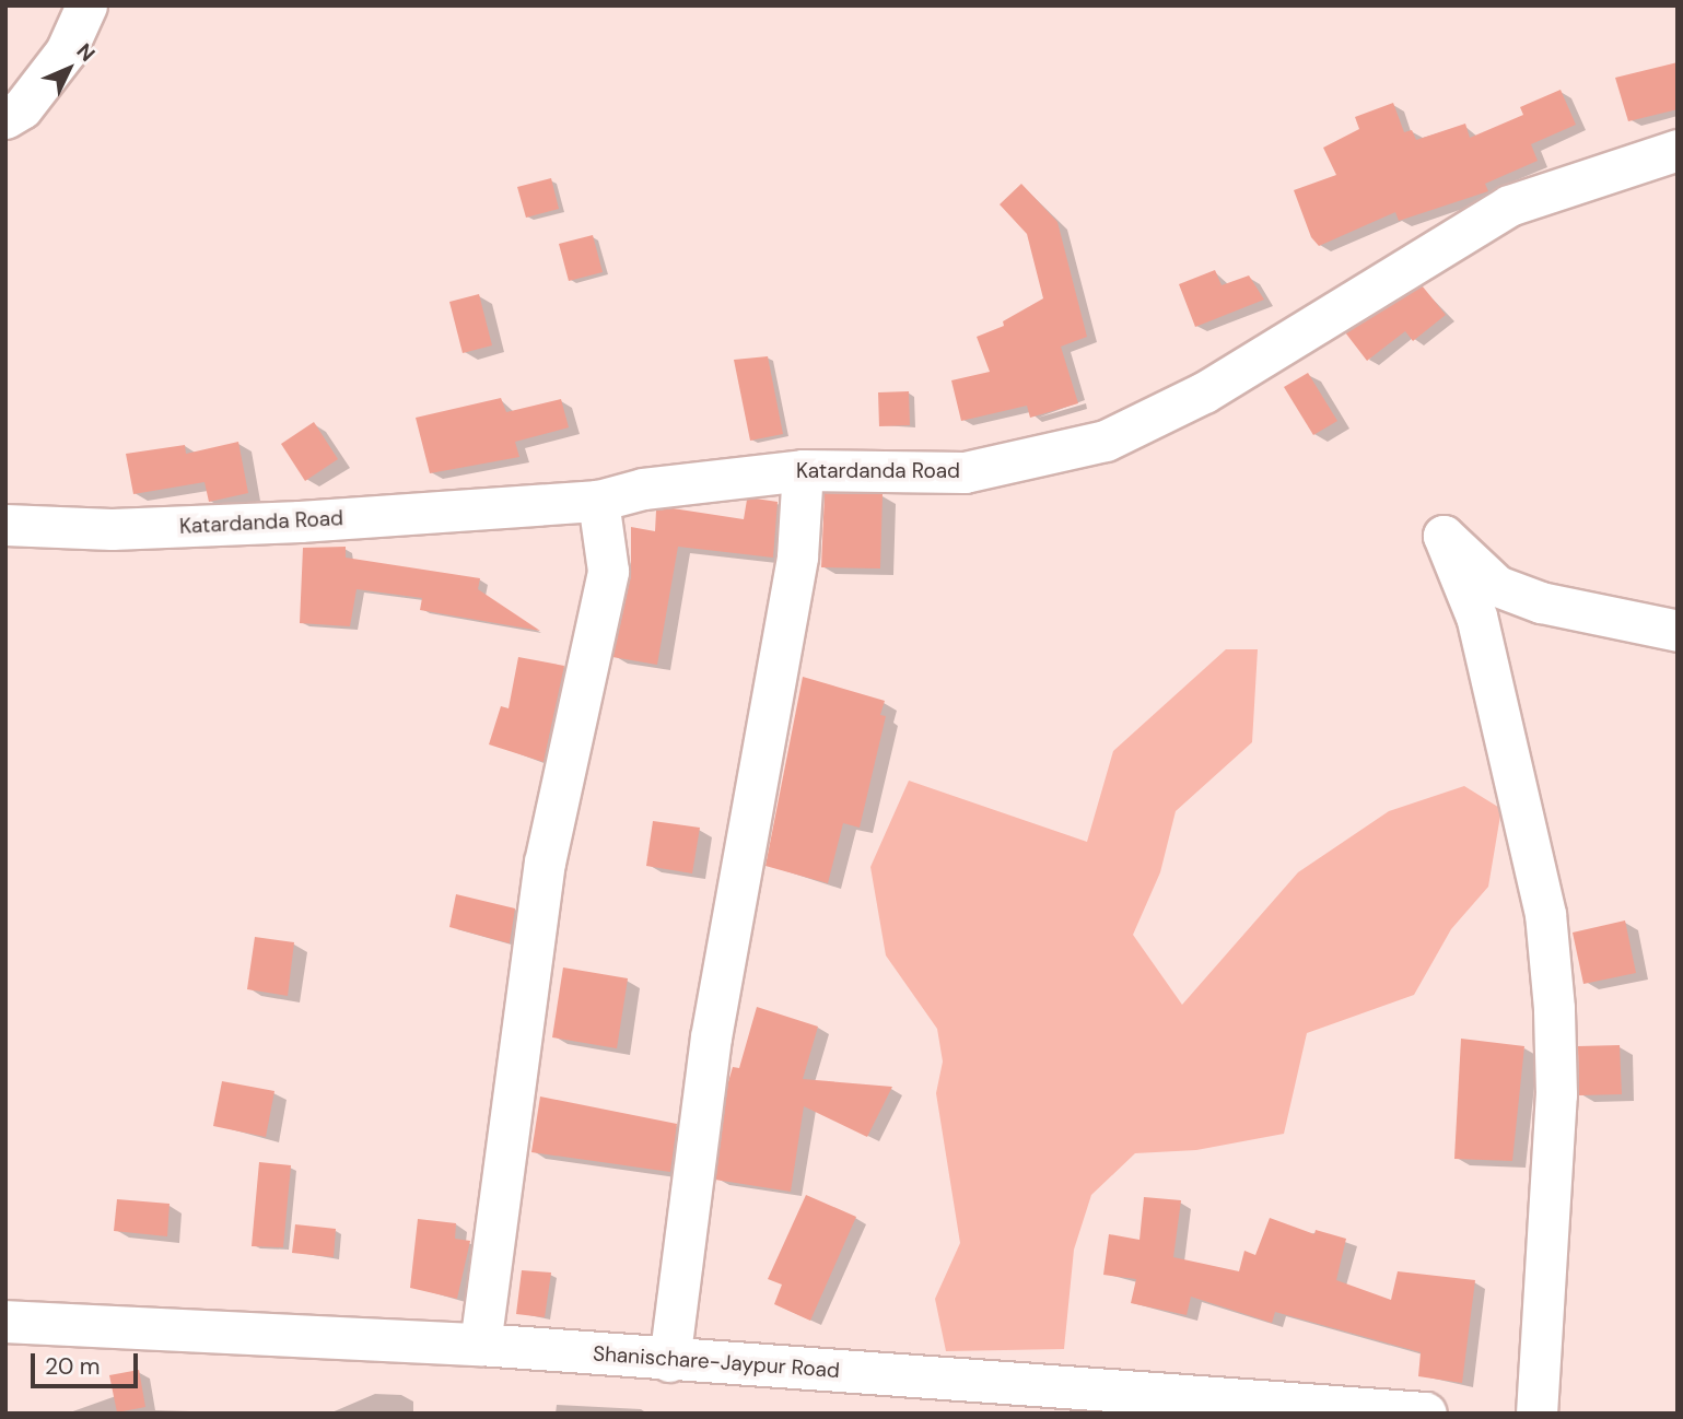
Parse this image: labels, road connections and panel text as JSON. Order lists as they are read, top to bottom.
{
  "streets": {
    "street": ["Katardanda Road", "Shanischare-Jaypur Road"]
  },
  "scale_bar": "20 m",
  "north": "top right"
}
